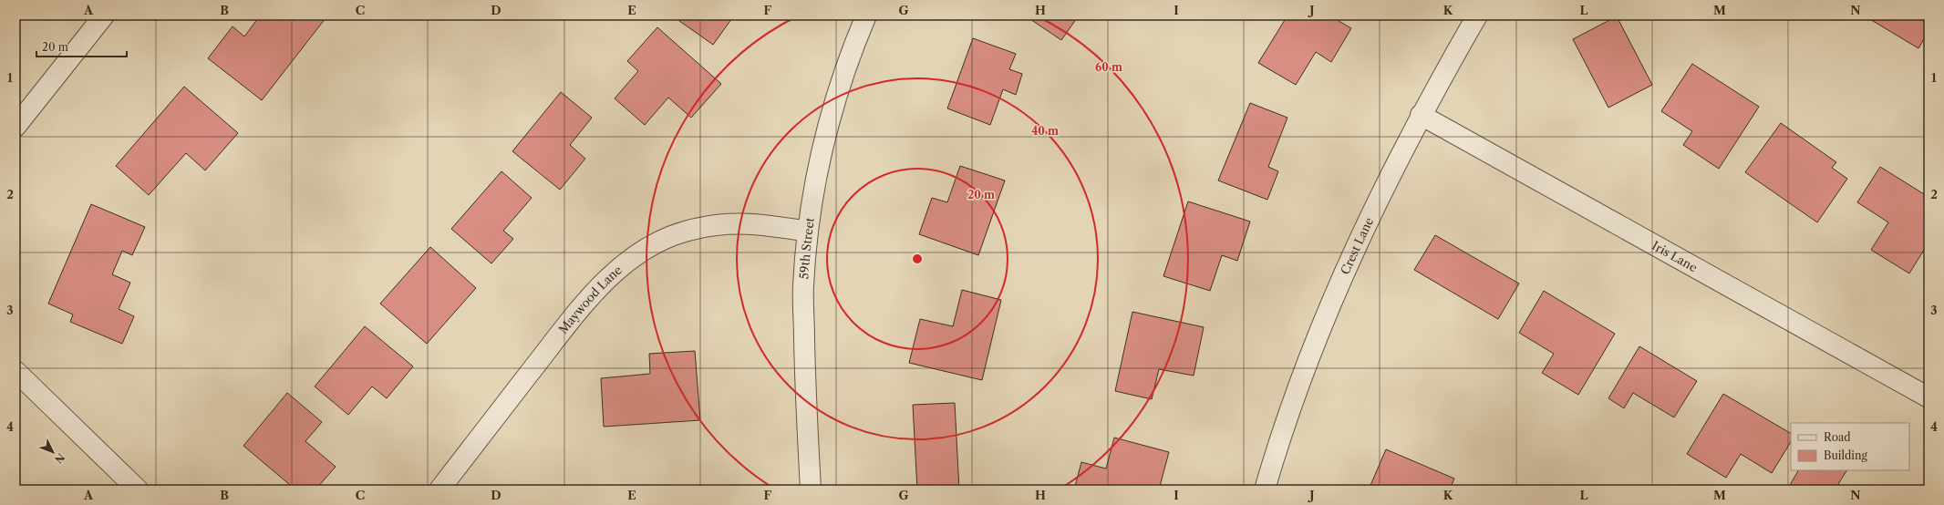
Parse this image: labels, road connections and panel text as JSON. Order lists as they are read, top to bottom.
{
  "streets": {
    "street": [
      "Crest Lane",
      "59th Street",
      "Iris Lane",
      "Maywood Lane"
    ]
  },
  "crossings": [
    ["Crest Lane", "Iris Lane"],
    ["59th Street", "Maywood Lane"]
  ],
  "legend": ["Road", "Building"],
  "scale_bar": "20 m",
  "north": "bottom right",
  "grid": {
    "columns": [
      "A",
      "B",
      "C",
      "D",
      "E",
      "F",
      "G",
      "H",
      "I",
      "J",
      "K",
      "L",
      "M",
      "N"
    ],
    "rows": [
      "1",
      "2",
      "3",
      "4"
    ]
  },
  "rings": ["60 m", "40 m", "20 m"]
}
